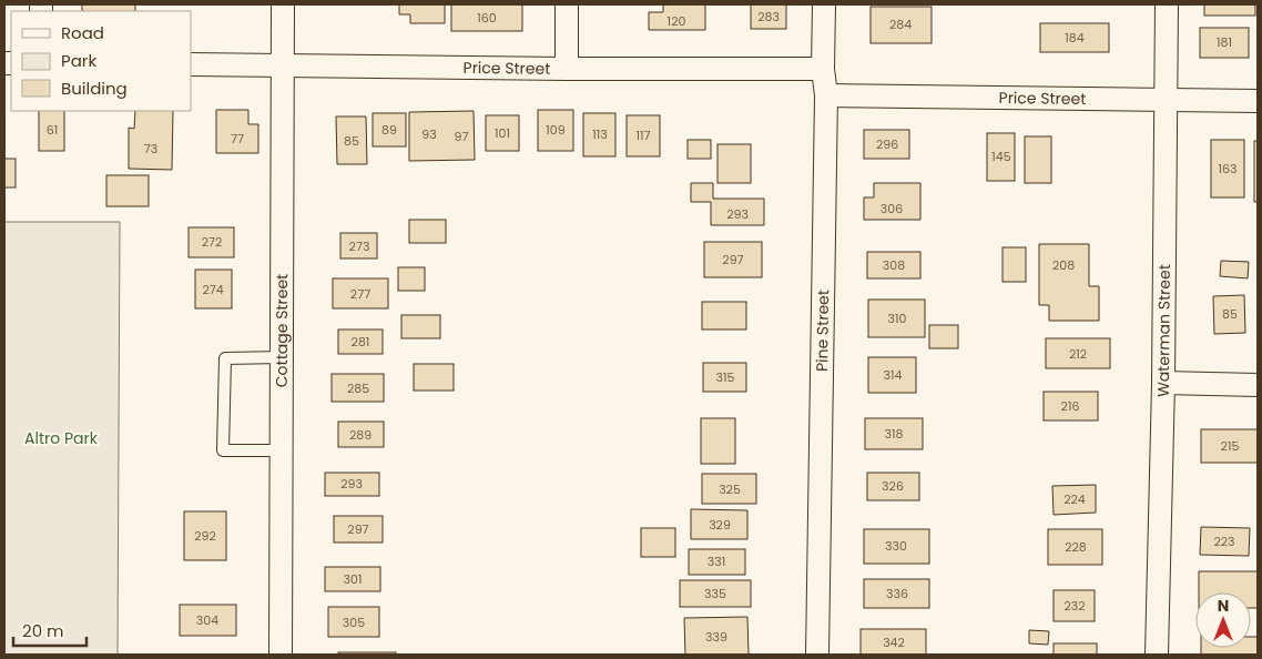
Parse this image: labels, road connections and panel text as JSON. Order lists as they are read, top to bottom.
{
  "streets": {
    "street": [
      "Price Street",
      "Cottage Street",
      "Pine Street",
      "Waterman Street"
    ]
  },
  "crossings": [
    ["Price Street", "Cottage Street"],
    ["Price Street", "Pine Street"],
    ["Price Street", "Waterman Street"]
  ],
  "parks": ["Altro Park"],
  "house_numbers": [
    "283",
    "160",
    "120",
    "284",
    "184",
    "181",
    "61",
    "89",
    "109",
    "101",
    "93",
    "113",
    "117",
    "97",
    "77",
    "85",
    "296",
    "73",
    "145",
    "163",
    "306",
    "293",
    "272",
    "273",
    "297",
    "308",
    "208",
    "274",
    "277",
    "85",
    "310",
    "281",
    "212",
    "314",
    "315",
    "285",
    "216",
    "318",
    "289",
    "215",
    "293",
    "326",
    "325",
    "224",
    "329",
    "297",
    "292",
    "223",
    "330",
    "228",
    "331",
    "301",
    "335",
    "336",
    "232",
    "304",
    "305",
    "339",
    "342"
  ],
  "legend": ["Road", "Park", "Building"],
  "scale_bar": "20 m",
  "north": "top"
}
